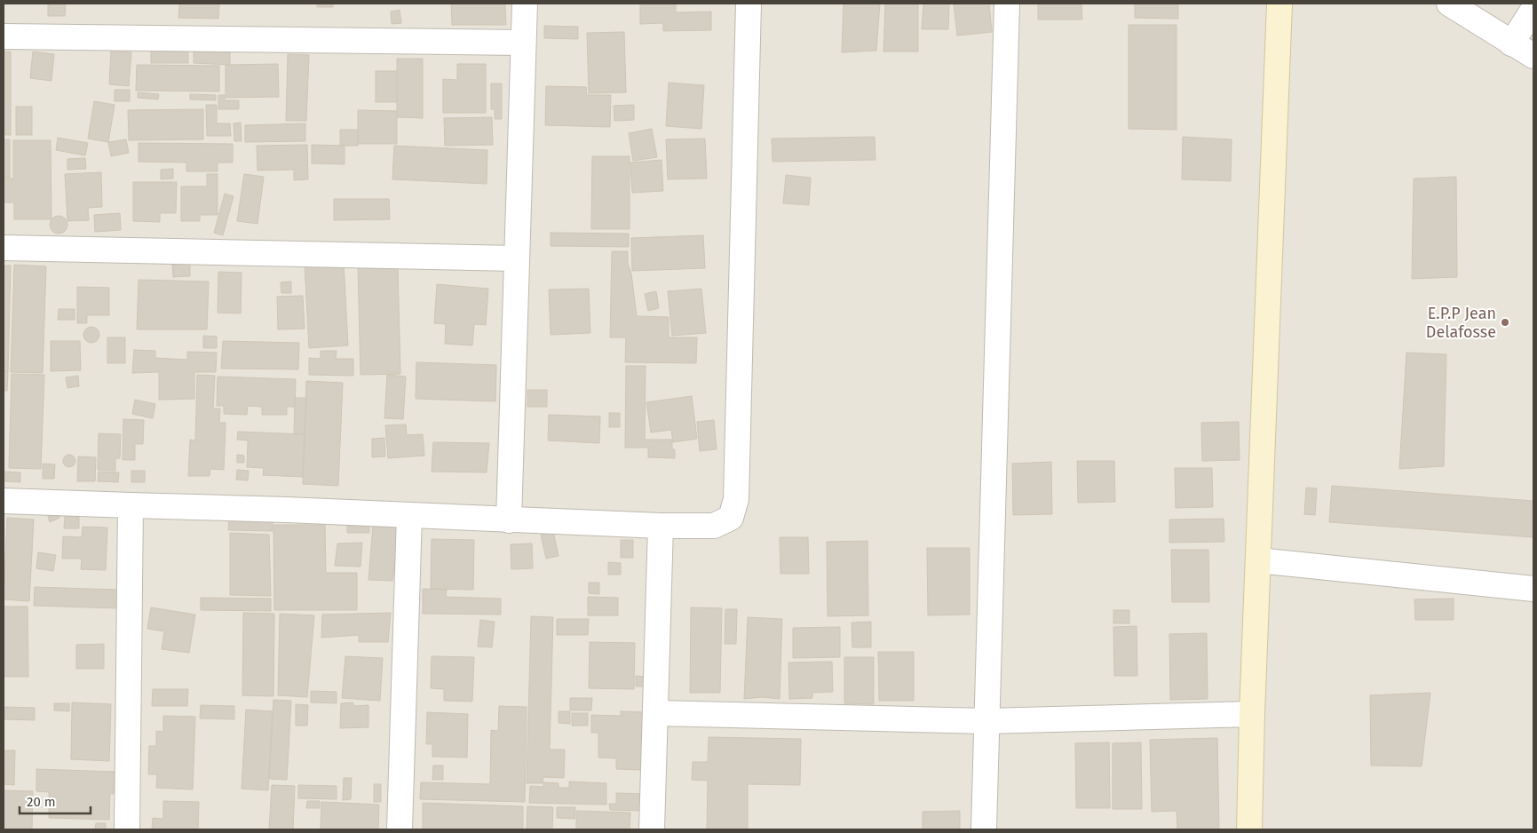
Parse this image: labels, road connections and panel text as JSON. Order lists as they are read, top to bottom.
{
  "places": ["E.P.P Jean Delafosse"],
  "scale_bar": "20 m"
}
